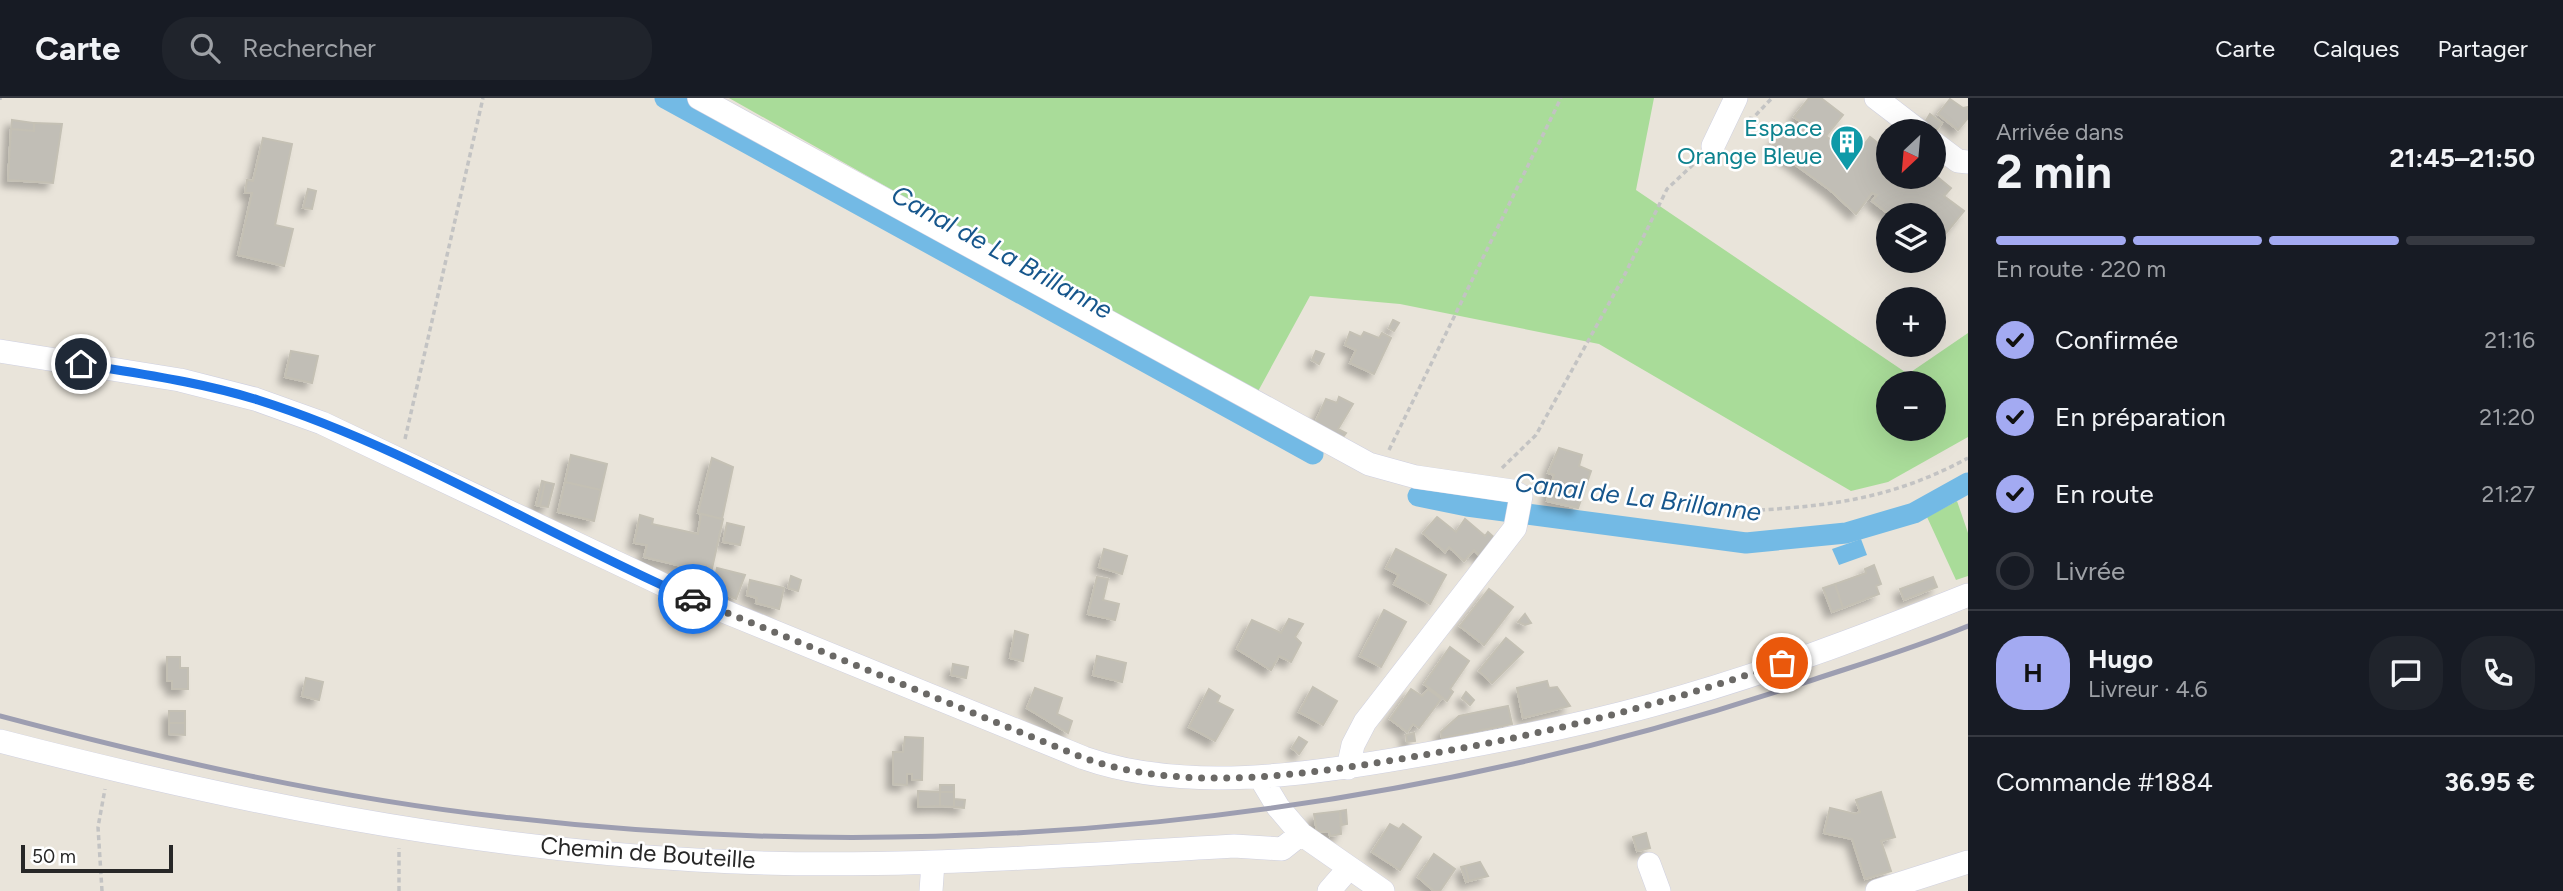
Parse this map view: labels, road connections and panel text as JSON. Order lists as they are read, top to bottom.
{
  "streets": {
    "street": ["Chemin de Bouteille"]
  },
  "water": ["Canal de La Brillanne"],
  "places": {
    "building": ["Espace Orange Bleue"]
  },
  "scale_bar": "50 m",
  "north": "bottom left",
  "page": {
    "header": "Carte",
    "search": "Rechercher",
    "nav": ["Carte", "Calques", "Partager"],
    "heading": ["2 min", "Arrivée dans", "21:45–21:50"],
    "panel": [
      "Hugo",
      "Livreur · 4.6",
      "Commande #1884",
      "36.95 €"
    ],
    "map_buttons": ["+", "−"],
    "bar": "En route · 220 m",
    "list": [
      ["Confirmée", "21:16"],
      ["En préparation", "21:20"],
      ["En route", "21:27"],
      "Livrée"
    ],
    "round": "H",
    "scale": "50 m"
  }
}
